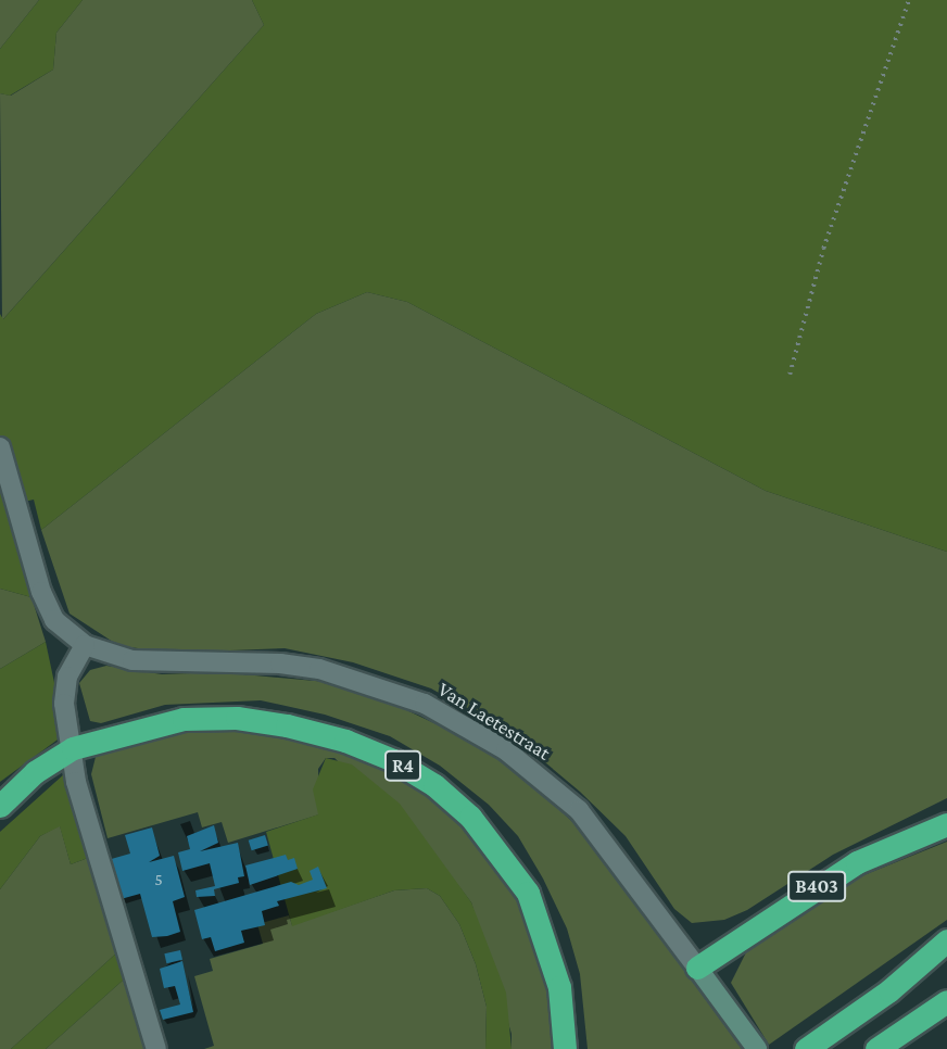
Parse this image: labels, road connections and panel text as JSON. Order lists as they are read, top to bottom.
{
  "streets": {
    "highway": ["R4", "B403"],
    "main road": ["Van Laetestraat"]
  },
  "crossings": [
    ["Van Laetestraat", "B403"]
  ],
  "house_numbers": ["5"]
}
